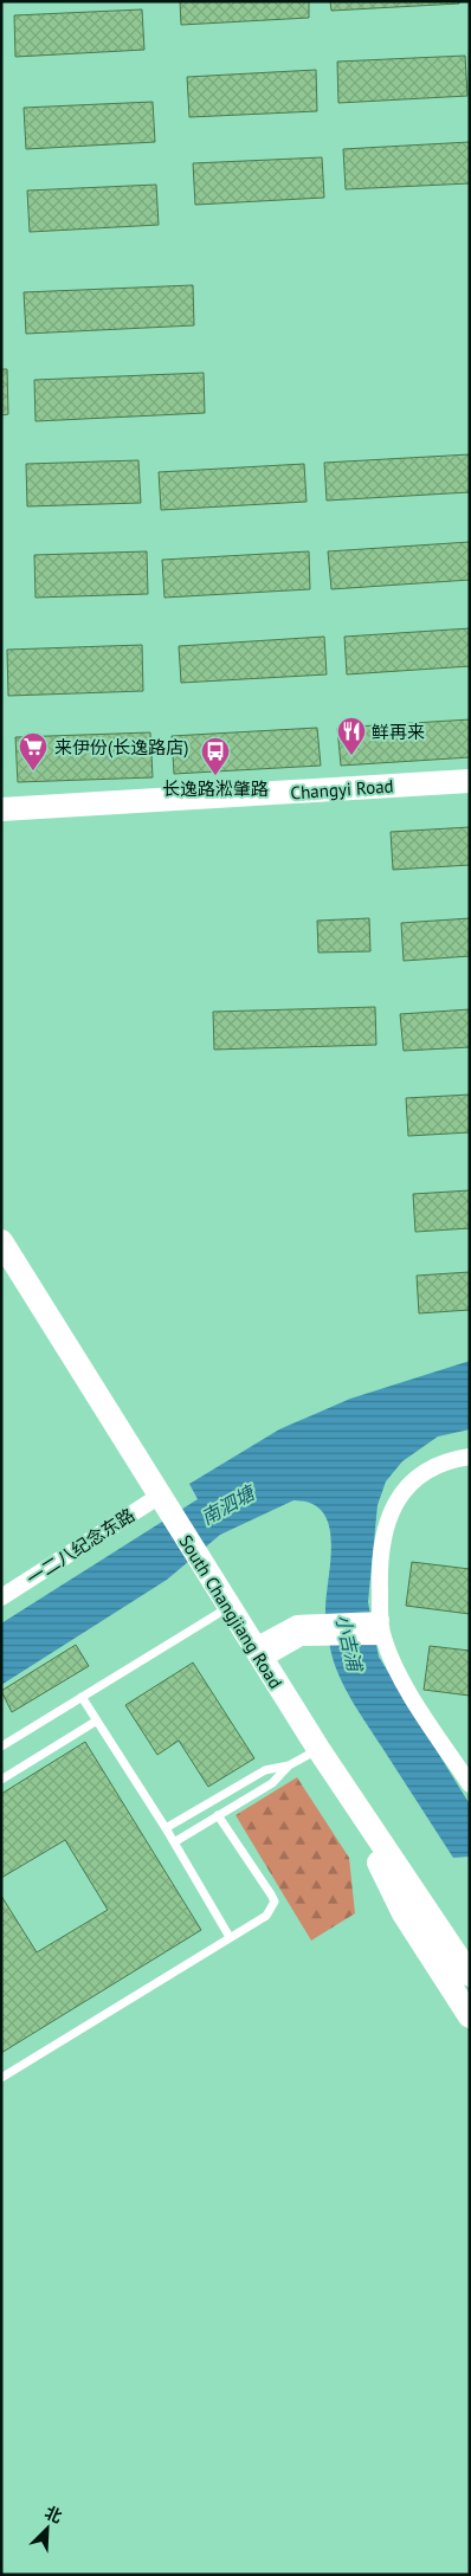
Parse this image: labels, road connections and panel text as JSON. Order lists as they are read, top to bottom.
{
  "streets": {
    "main road": ["Changyi Road", "South Changjiang Road"],
    "street": ["一二八纪念东路"]
  },
  "crossings": [
    ["一二八纪念东路", "South Changjiang Road"]
  ],
  "water": ["南泗塘", "小吉浦"],
  "places": {
    "restaurant": ["鲜再来"],
    "supermarket": ["来伊份(长逸路店)"],
    "bus stop": ["长逸路淞肇路"]
  },
  "north": "top right"
}
